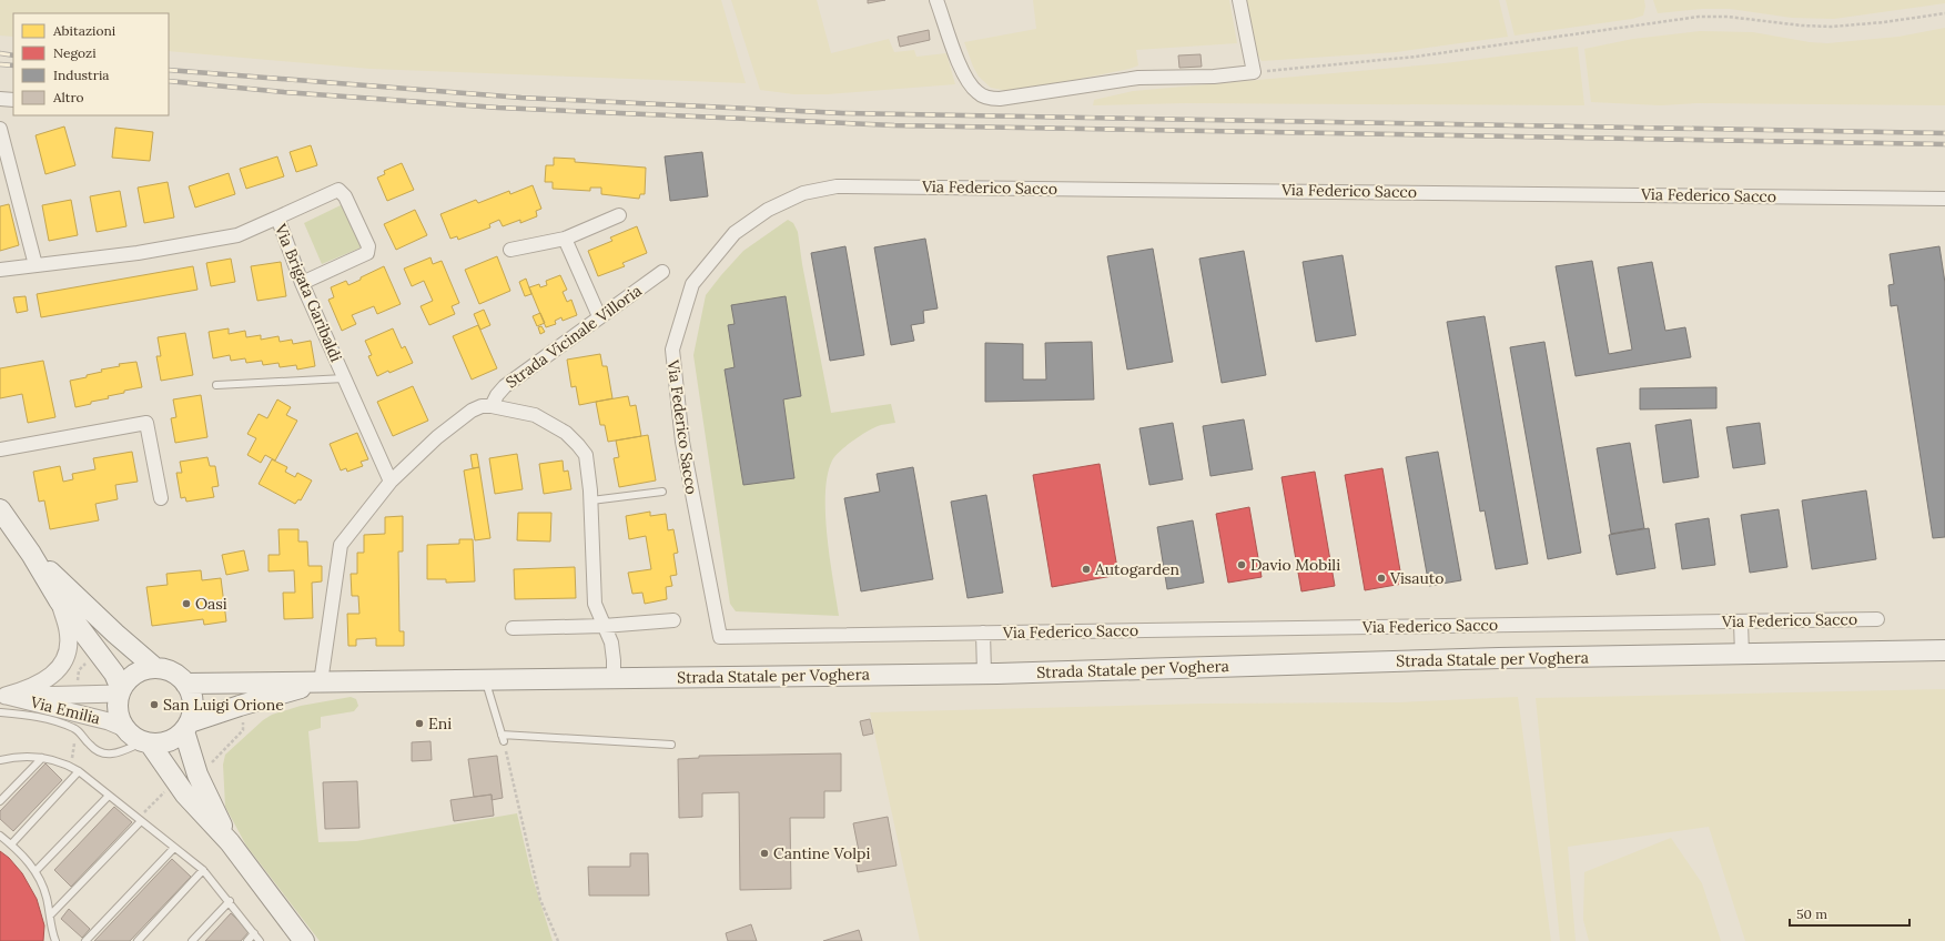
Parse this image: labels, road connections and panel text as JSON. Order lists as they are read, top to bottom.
{
  "streets": {
    "main road": ["Strada Statale per Voghera"],
    "street": [
      "Via Federico Sacco",
      "Via Brigata Garibaldi",
      "Strada Vicinale Villoria",
      "Via Emilia"
    ]
  },
  "crossings": [
    ["Via Federico Sacco", "Strada Statale per Voghera"],
    ["Via Brigata Garibaldi", "Strada Vicinale Villoria"],
    ["Strada Vicinale Villoria", "Strada Statale per Voghera"],
    ["Strada Statale per Voghera", "Via Emilia"]
  ],
  "places": [
    "Davio Mobili",
    "Autogarden",
    "Visauto",
    "Oasi",
    "San Luigi Orione",
    "Eni",
    "Cantine Volpi"
  ],
  "legend": [
    "Abitazioni",
    "Negozi",
    "Industria",
    "Altro"
  ],
  "scale_bar": "50 m"
}
